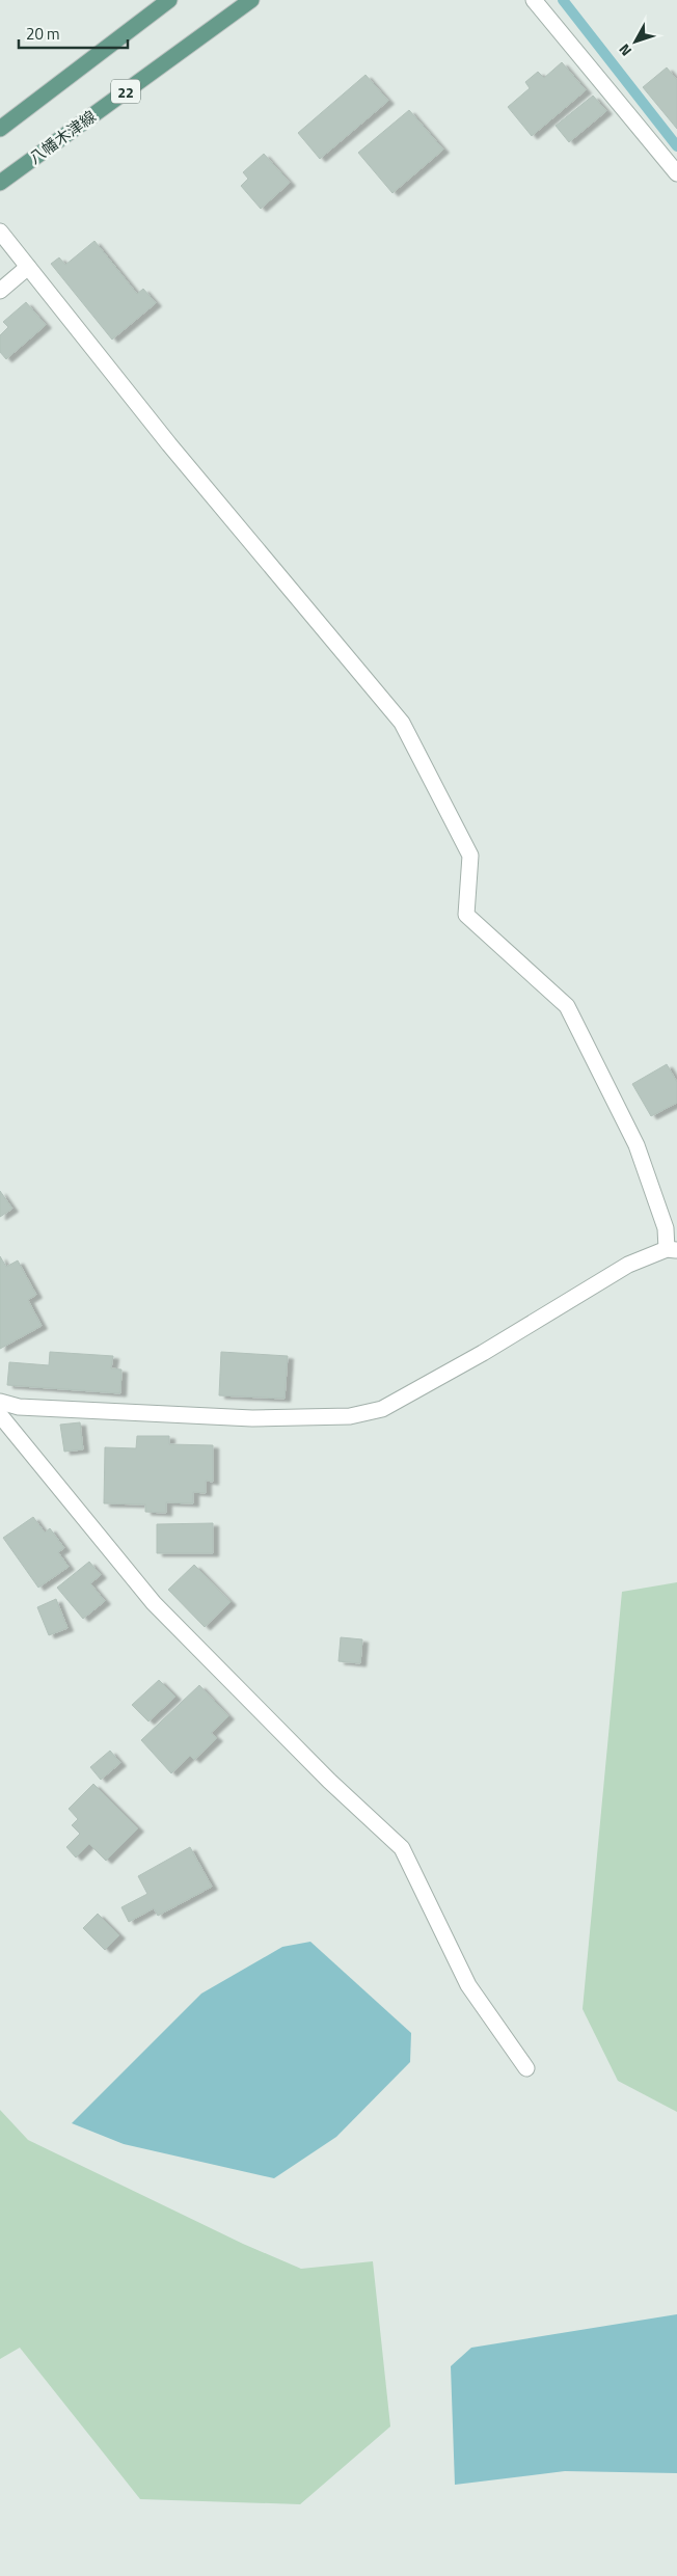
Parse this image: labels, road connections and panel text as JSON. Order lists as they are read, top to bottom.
{
  "streets": {
    "main road": ["22", "八幡木津線"]
  },
  "scale_bar": "20 m",
  "north": "bottom left"
}
